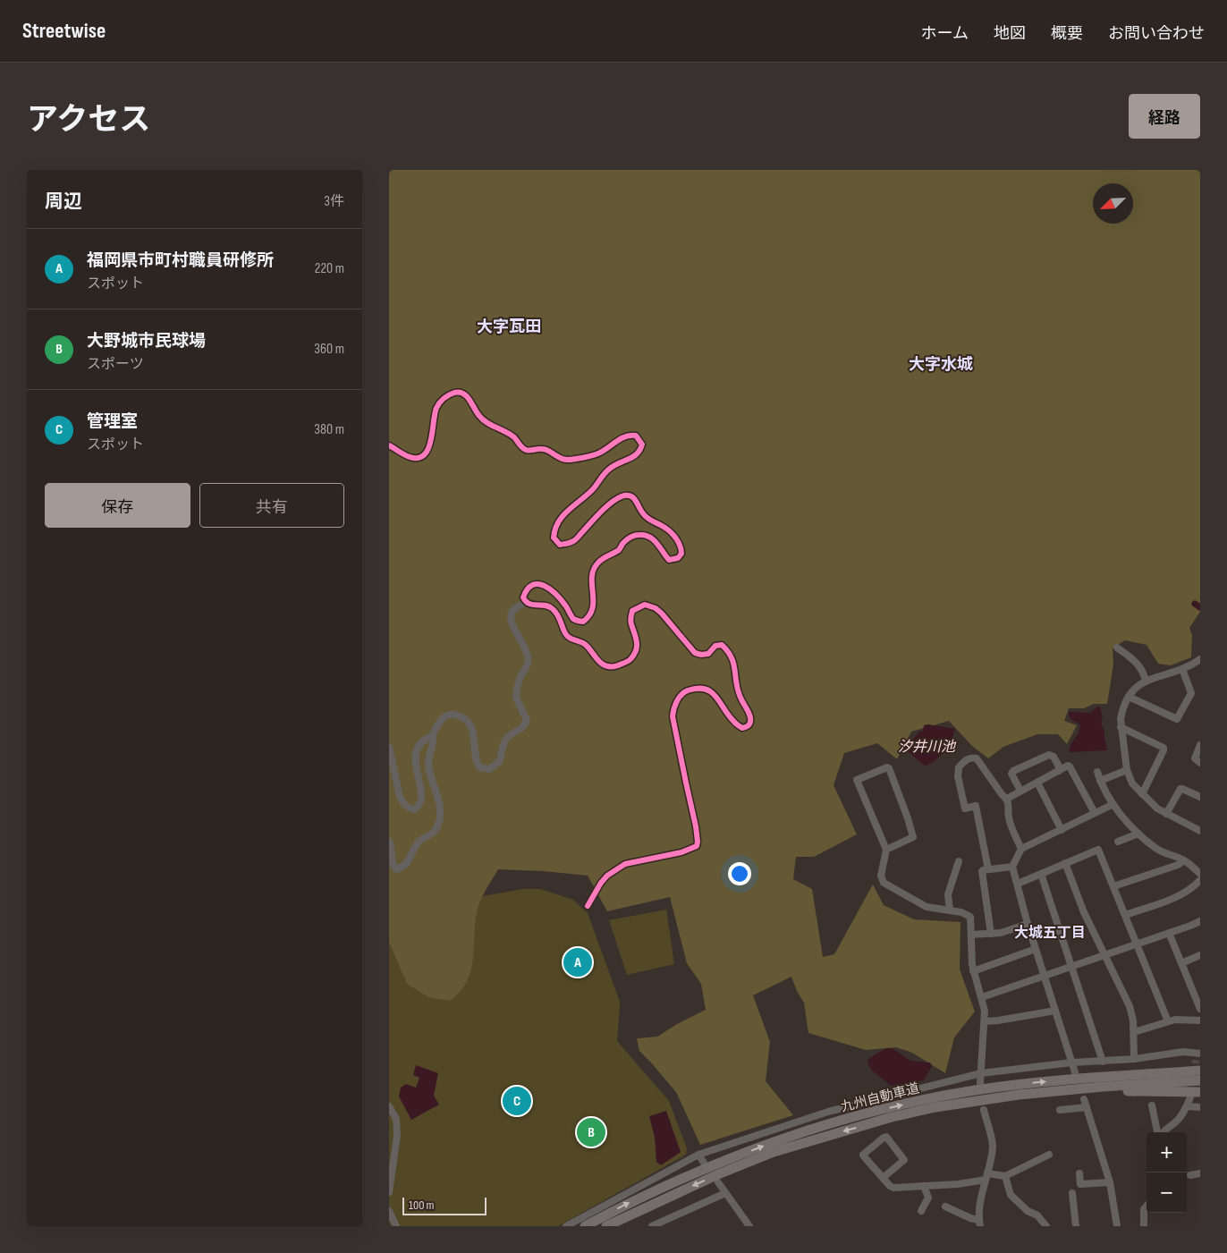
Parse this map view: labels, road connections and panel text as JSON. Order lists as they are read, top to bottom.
{
  "streets": {
    "highway": ["九州自動車道"]
  },
  "districts": ["大字瓦田", "大字水城", "大城五丁目"],
  "water": ["汐井川池"],
  "scale_bar": "100 m",
  "north": "bottom left",
  "page": {
    "header": "Streetwise",
    "nav": [
      "ホーム",
      "地図",
      "概要",
      "お問い合わせ"
    ],
    "title": "アクセス",
    "buttons": [
      "経路",
      ["保存", "共有"]
    ],
    "heading": ["周辺", "3件"],
    "list": [
      {
        "mark": "A",
        "name": "福岡県市町村職員研修所",
        "note": "スポット",
        "value": "220 m"
      },
      {
        "mark": "B",
        "name": "大野城市民球場",
        "note": "スポーツ",
        "value": "360 m"
      },
      {
        "mark": "C",
        "name": "管理室",
        "note": "スポット",
        "value": "380 m"
      }
    ],
    "pins": ["A", "C", "B"],
    "map_buttons": ["+", "−"],
    "scale": "100 m"
  }
}
